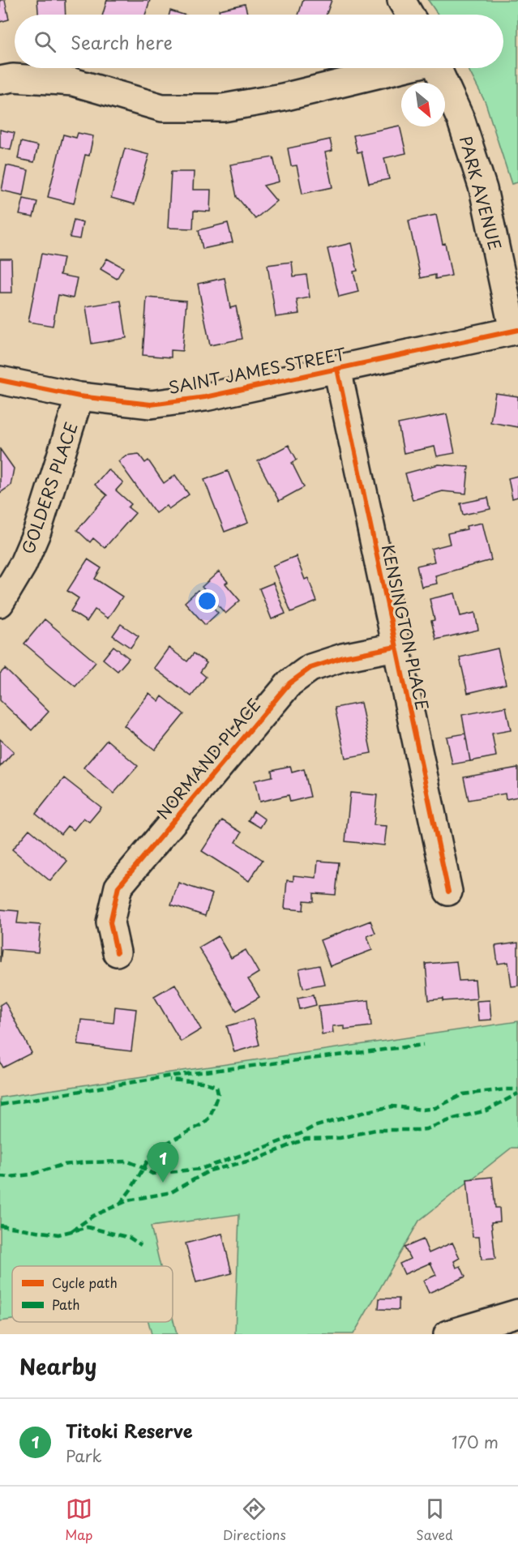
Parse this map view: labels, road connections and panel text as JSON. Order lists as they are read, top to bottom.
{
  "streets": {
    "street": [
      "PARK AVENUE",
      "SAINT JAMES STREET",
      "GOLDERS PLACE",
      "KENSINGTON PLACE",
      "NORMAND PLACE"
    ]
  },
  "crossings": [
    ["PARK AVENUE", "SAINT JAMES STREET"],
    ["SAINT JAMES STREET", "GOLDERS PLACE"],
    ["SAINT JAMES STREET", "KENSINGTON PLACE"],
    ["KENSINGTON PLACE", "NORMAND PLACE"]
  ],
  "legend": ["Cycle path", "Path"],
  "north": "bottom right",
  "page": {
    "search": "Search here",
    "pins": "1",
    "heading": "Nearby",
    "list": [
      {
        "mark": "1",
        "name": "Titoki Reserve",
        "note": "Park",
        "value": "170 m"
      }
    ],
    "nav": ["Map", "Directions", "Saved"]
  }
}
